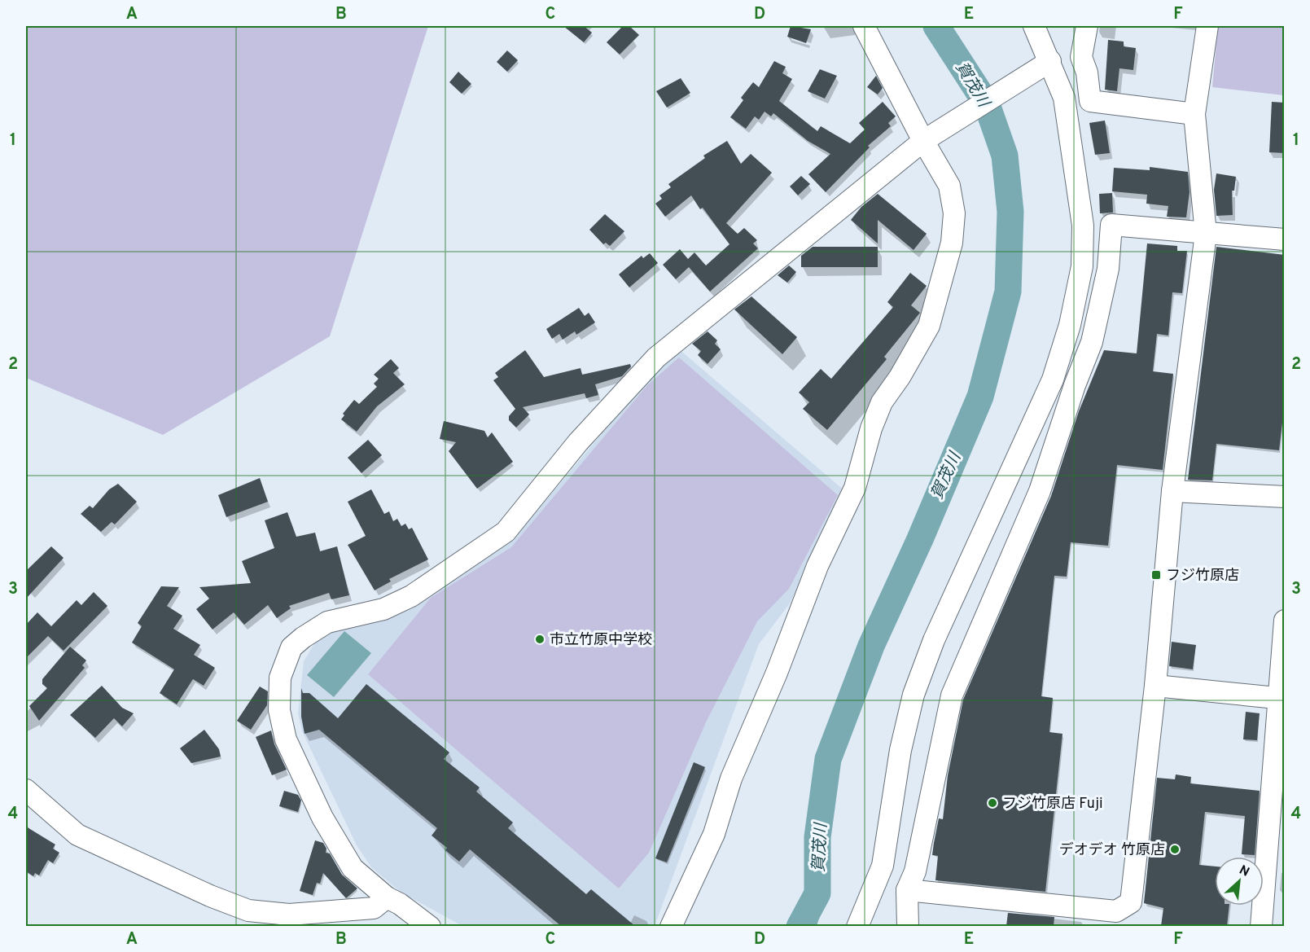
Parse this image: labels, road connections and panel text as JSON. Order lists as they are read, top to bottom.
{
  "water": ["賀茂川"],
  "places": {
    "transit": ["フジ竹原店"],
    "other": ["市立竹原中学校", "フジ竹原店 Fuji", "デオデオ 竹原店"]
  },
  "north": "top right",
  "grid": {
    "columns": [
      "A",
      "B",
      "C",
      "D",
      "E",
      "F"
    ],
    "rows": [
      "1",
      "2",
      "3",
      "4"
    ]
  }
}
